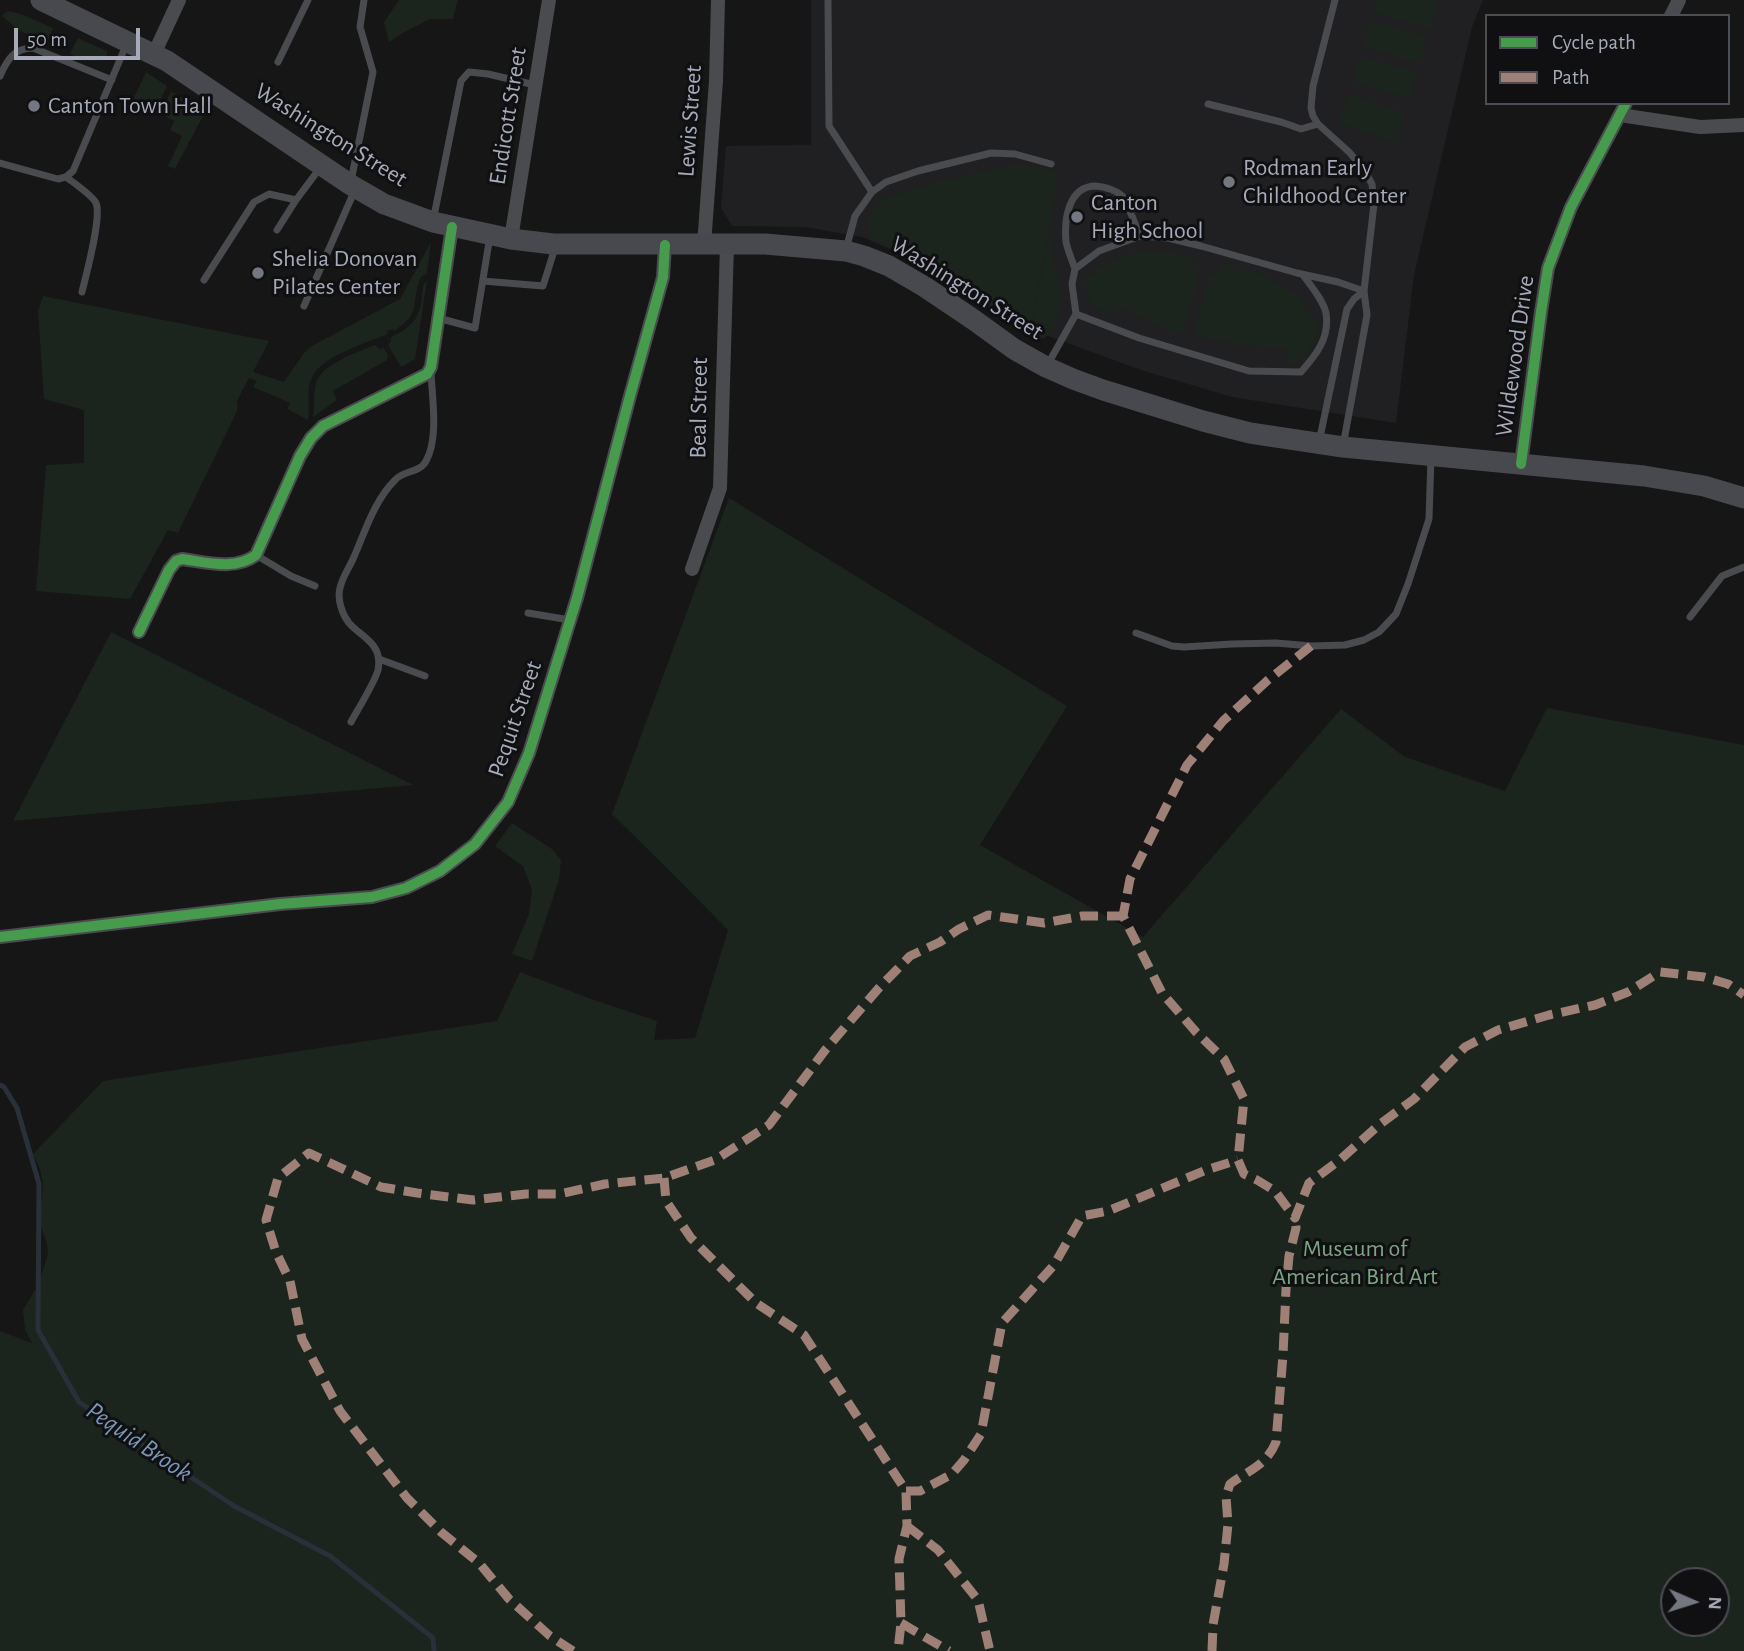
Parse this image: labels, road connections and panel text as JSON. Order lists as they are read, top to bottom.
{
  "streets": {
    "main road": ["Washington Street"],
    "street": [
      "Endicott Street",
      "Lewis Street",
      "Wildewood Drive",
      "Beal Street",
      "Pequit Street"
    ]
  },
  "crossings": [
    ["Endicott Street", "Washington Street"],
    ["Lewis Street", "Washington Street"],
    ["Washington Street", "Wildewood Drive"],
    ["Washington Street", "Beal Street"],
    ["Washington Street", "Pequit Street"]
  ],
  "water": ["Pequid Brook"],
  "parks": ["Museum of American Bird Art"],
  "places": [
    "Canton Town Hall",
    "Rodman Early Childhood Center",
    "Canton High School",
    "Shelia Donovan Pilates Center"
  ],
  "legend": ["Cycle path", "Path"],
  "scale_bar": "50 m",
  "north": "right"
}
